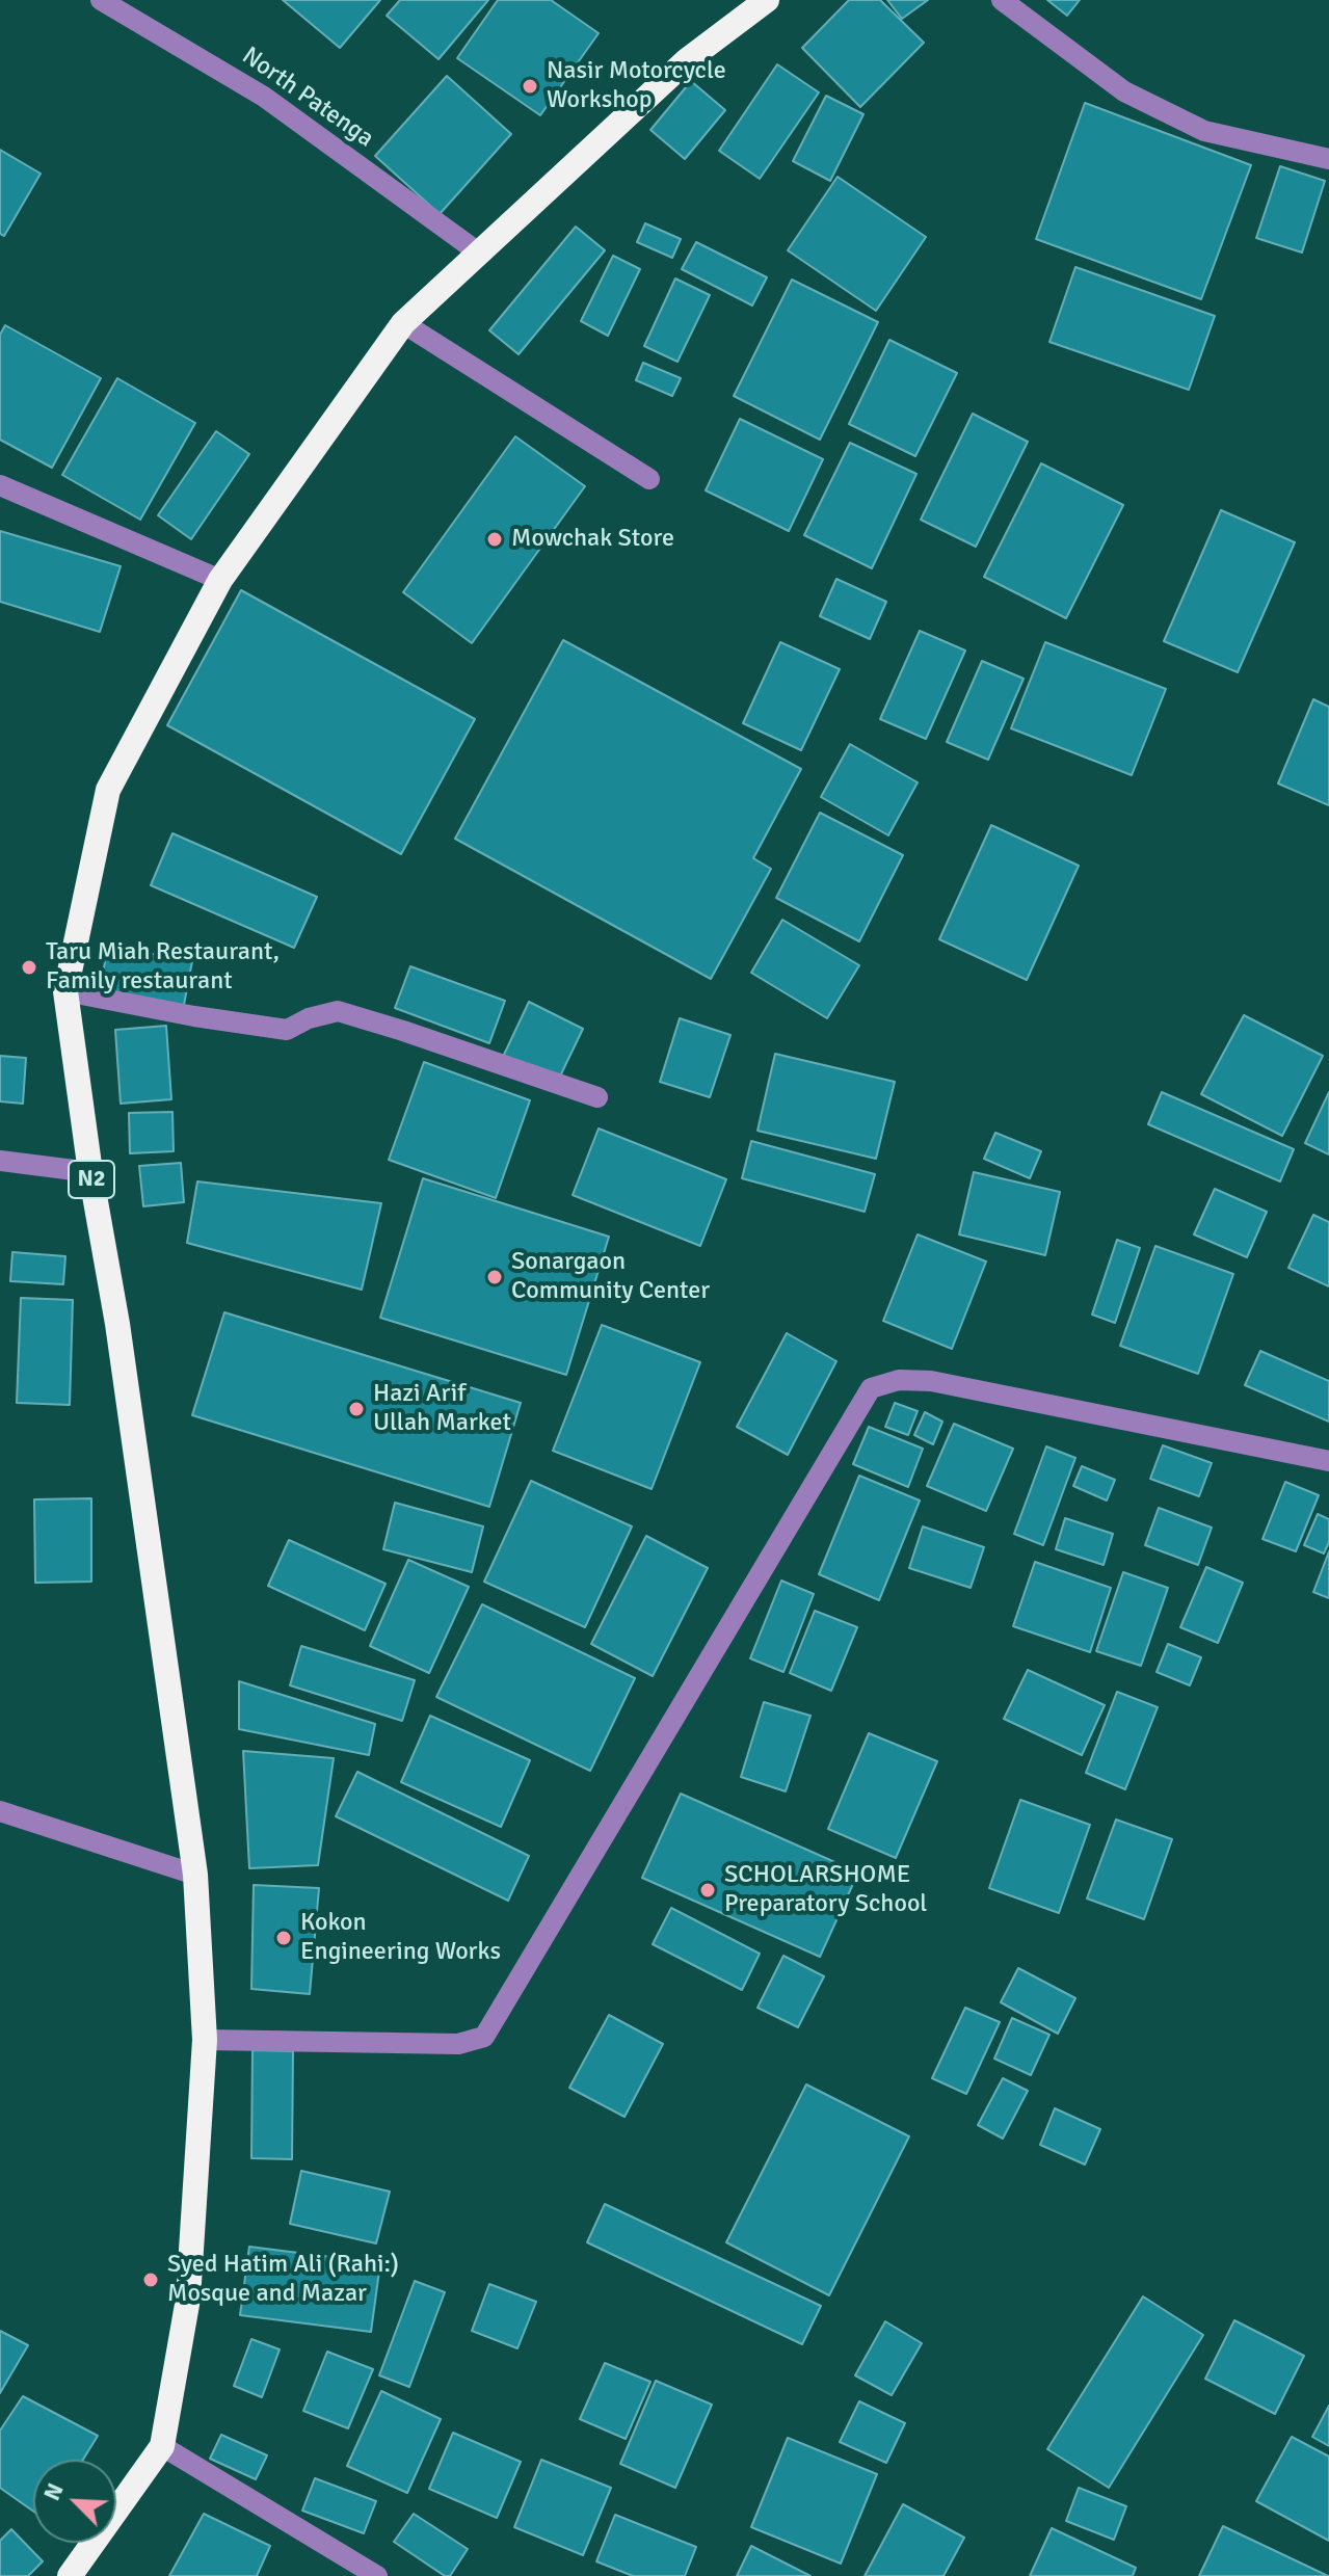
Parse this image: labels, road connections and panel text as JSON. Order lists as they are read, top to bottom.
{
  "streets": {
    "highway": ["N2"],
    "street": ["North Patenga"]
  },
  "crossings": [
    ["North Patenga", "N2"]
  ],
  "places": [
    "Nasir Motorcycle Workshop",
    "Mowchak Store",
    "Taru Miah Restaurant, Family restaurant",
    "Sonargaon Community Center",
    "Hazi Arif Ullah Market",
    "SCHOLARSHOME Preparatory School",
    "Kokon Engineering Works",
    "Syed Hatim Ali (Rahi:) Mosque and Mazar"
  ],
  "north": "top left"
}
